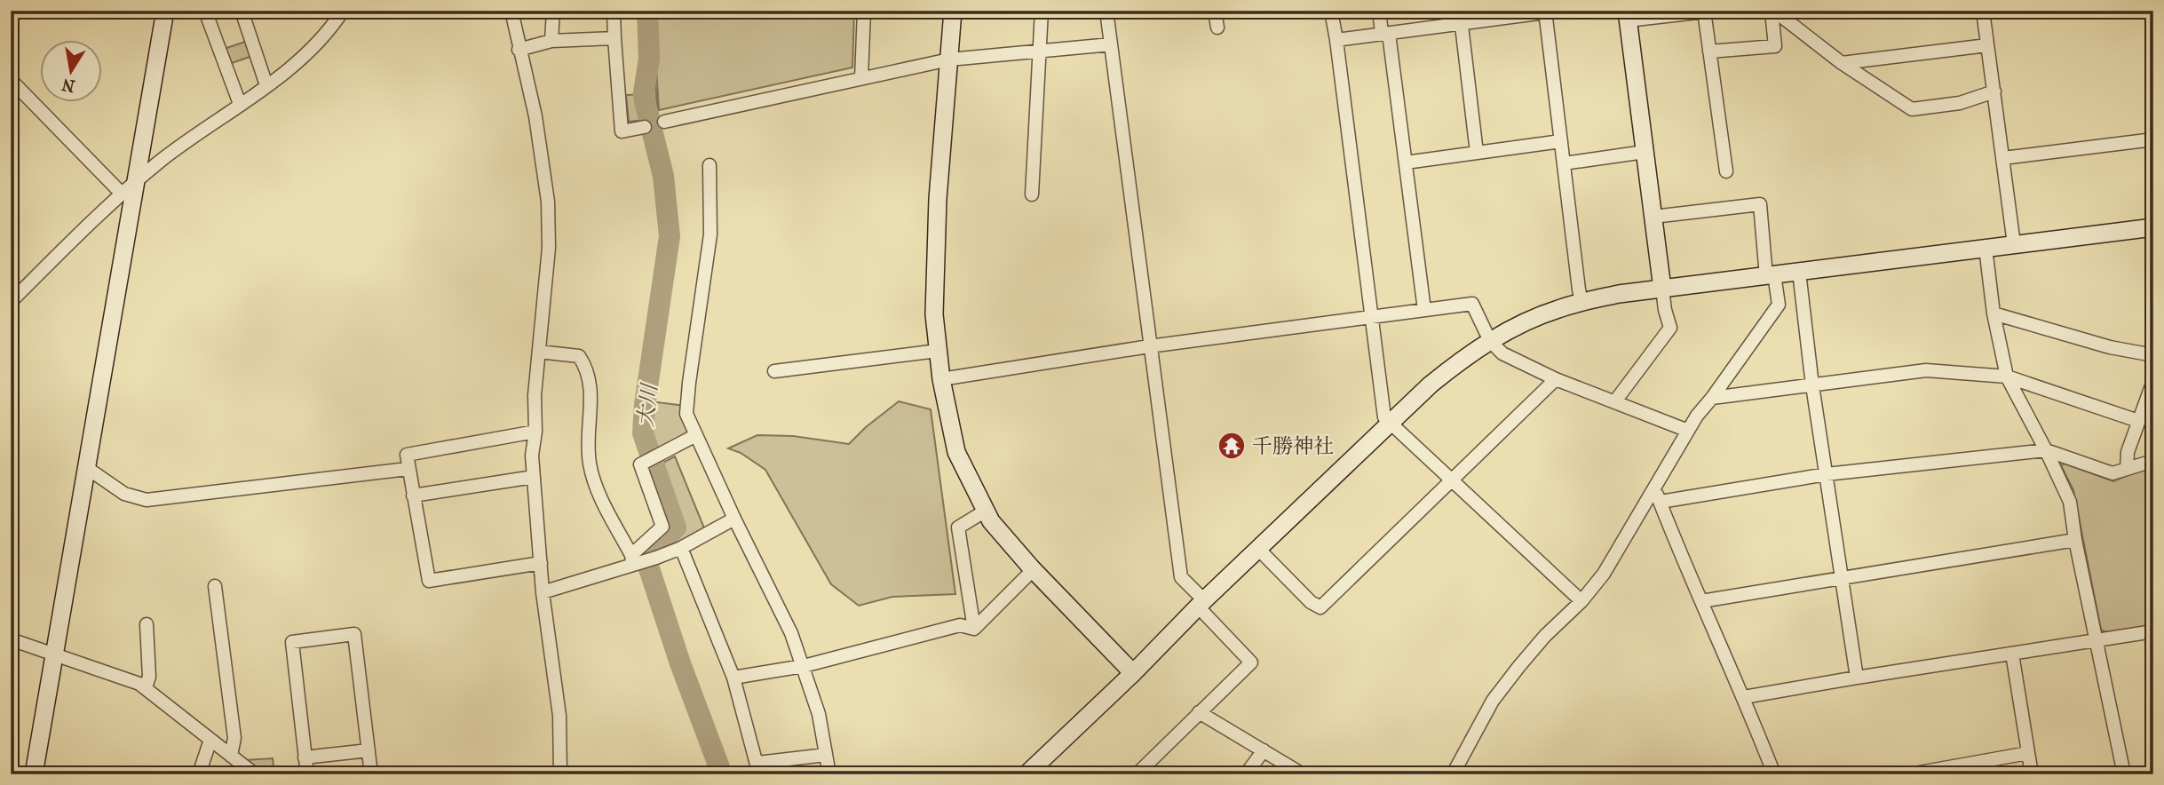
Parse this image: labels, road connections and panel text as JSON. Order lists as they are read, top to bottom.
{
  "water": ["大川"],
  "places": {
    "temple": ["千勝神社"]
  },
  "north": "bottom"
}
